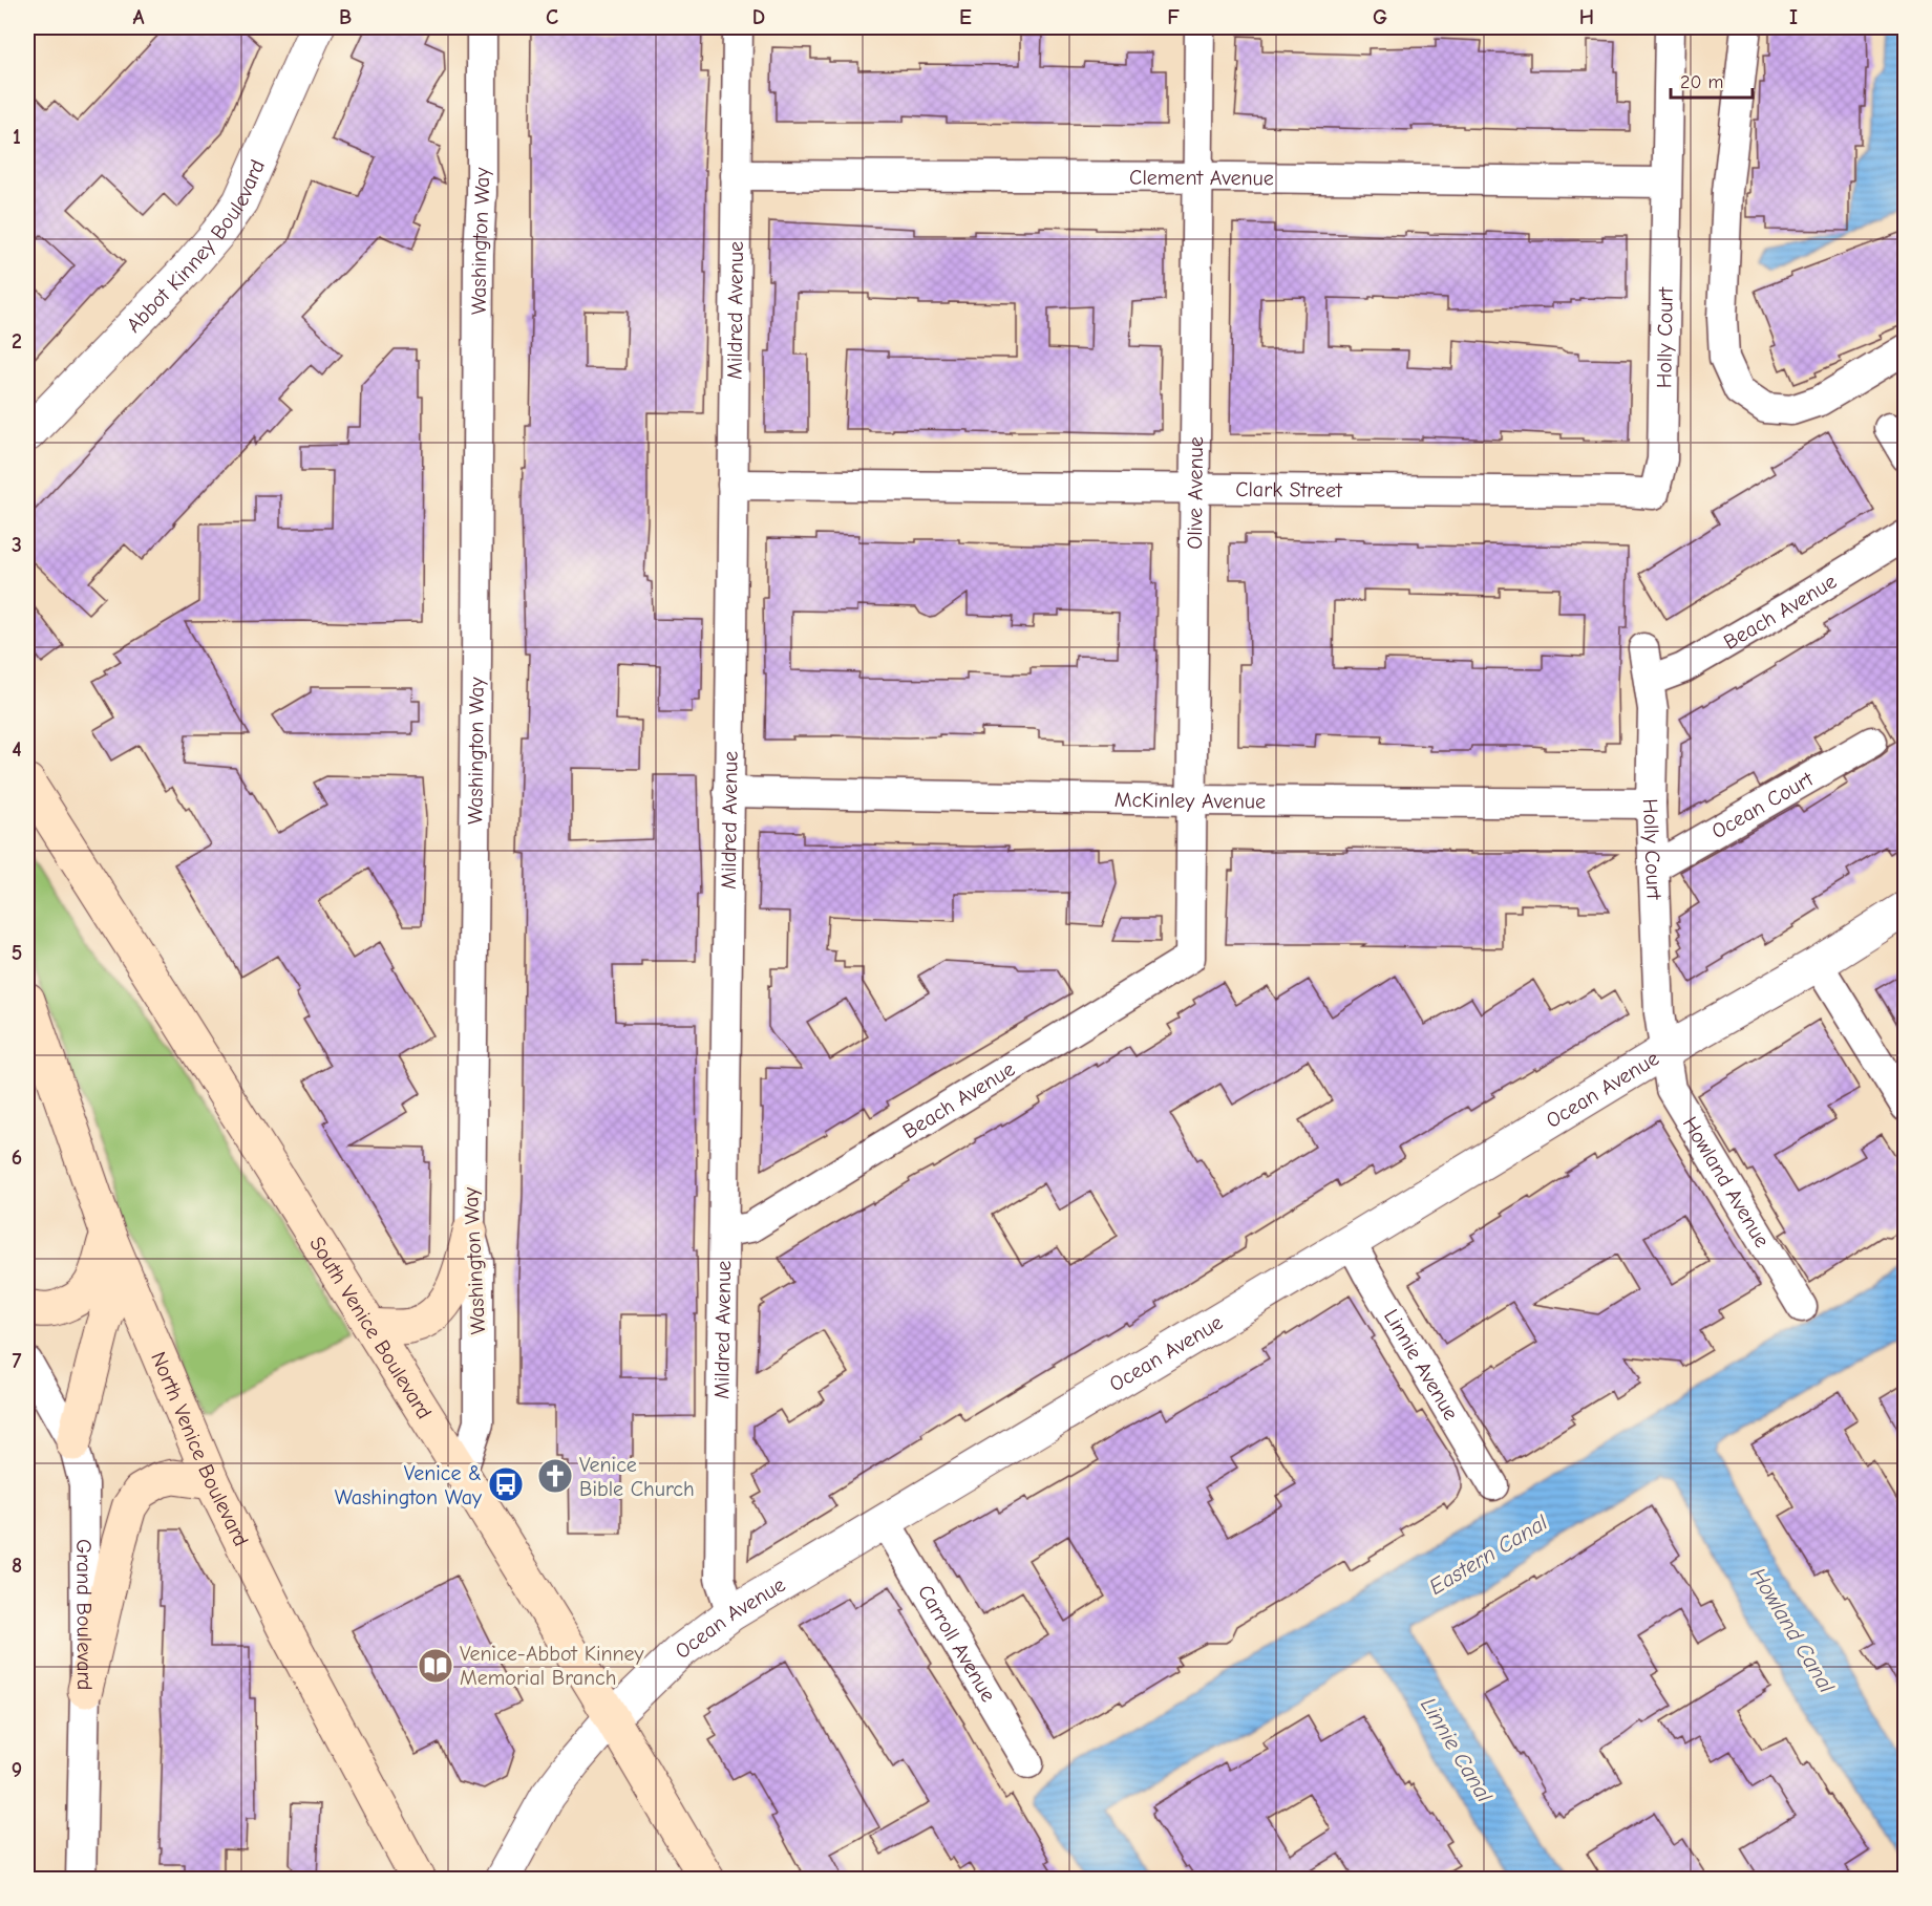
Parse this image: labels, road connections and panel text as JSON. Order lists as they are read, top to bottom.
{
  "streets": {
    "main road": ["South Venice Boulevard", "North Venice Boulevard"],
    "street": [
      "Clement Avenue",
      "Washington Way",
      "Abbot Kinney Boulevard",
      "Mildred Avenue",
      "Holly Court",
      "Clark Street",
      "Olive Avenue",
      "Beach Avenue",
      "McKinley Avenue",
      "Ocean Court",
      "Ocean Avenue",
      "Howland Avenue",
      "Linnie Avenue",
      "Grand Boulevard",
      "Carroll Avenue"
    ]
  },
  "crossings": [
    ["Clement Avenue", "Mildred Avenue"],
    ["Clement Avenue", "Holly Court"],
    ["Clement Avenue", "Olive Avenue"],
    ["Washington Way", "South Venice Boulevard"],
    ["Mildred Avenue", "Clark Street"],
    ["Mildred Avenue", "Beach Avenue"],
    ["Mildred Avenue", "McKinley Avenue"],
    ["Mildred Avenue", "Ocean Avenue"],
    ["Holly Court", "Clark Street"],
    ["Holly Court", "Beach Avenue"],
    ["Holly Court", "McKinley Avenue"],
    ["Holly Court", "Ocean Court"],
    ["Holly Court", "Ocean Avenue"],
    ["Holly Court", "Howland Avenue"],
    ["Clark Street", "Olive Avenue"],
    ["Olive Avenue", "Beach Avenue"],
    ["Olive Avenue", "McKinley Avenue"],
    ["Ocean Avenue", "Howland Avenue"],
    ["Ocean Avenue", "South Venice Boulevard"],
    ["Ocean Avenue", "Linnie Avenue"],
    ["Ocean Avenue", "Carroll Avenue"]
  ],
  "water": ["Eastern Canal", "Howland Canal", "Linnie Canal"],
  "places": {
    "church": ["Venice Bible Church"],
    "bus stop": ["Venice & Washington Way"],
    "library": ["Venice-Abbot Kinney Memorial Branch"]
  },
  "scale_bar": "20 m",
  "grid": {
    "columns": [
      "A",
      "B",
      "C",
      "D",
      "E",
      "F",
      "G",
      "H",
      "I"
    ],
    "rows": [
      "1",
      "2",
      "3",
      "4",
      "5",
      "6",
      "7",
      "8",
      "9"
    ]
  }
}
